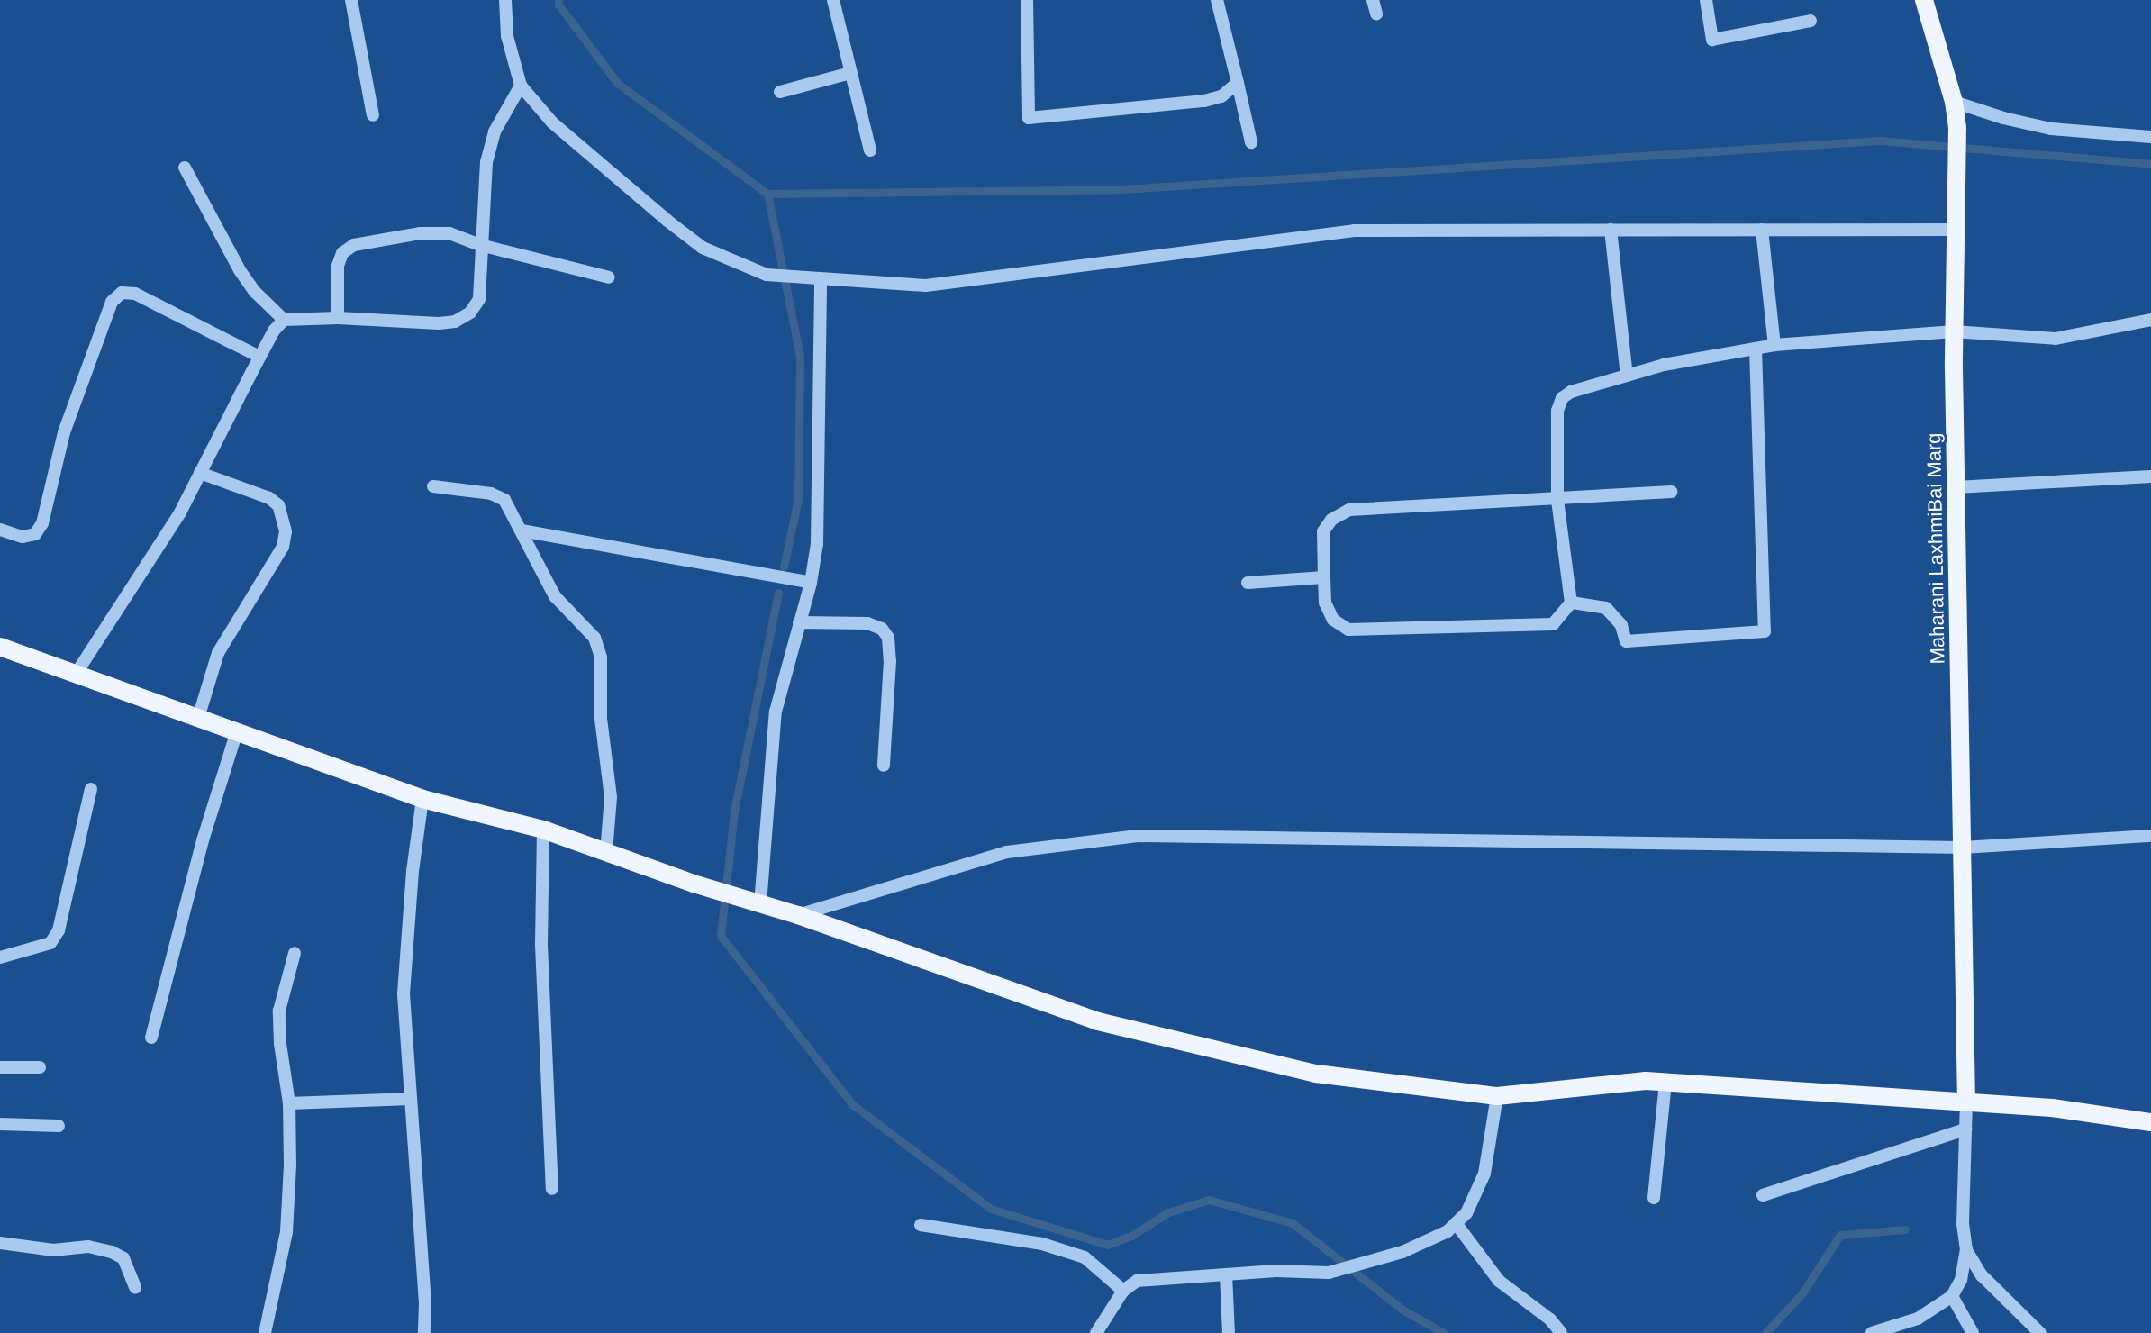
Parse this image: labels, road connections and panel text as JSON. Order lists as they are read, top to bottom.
{
  "streets": {
    "main road": ["Maharani LaxhmiBai Marg"]
  }
}
